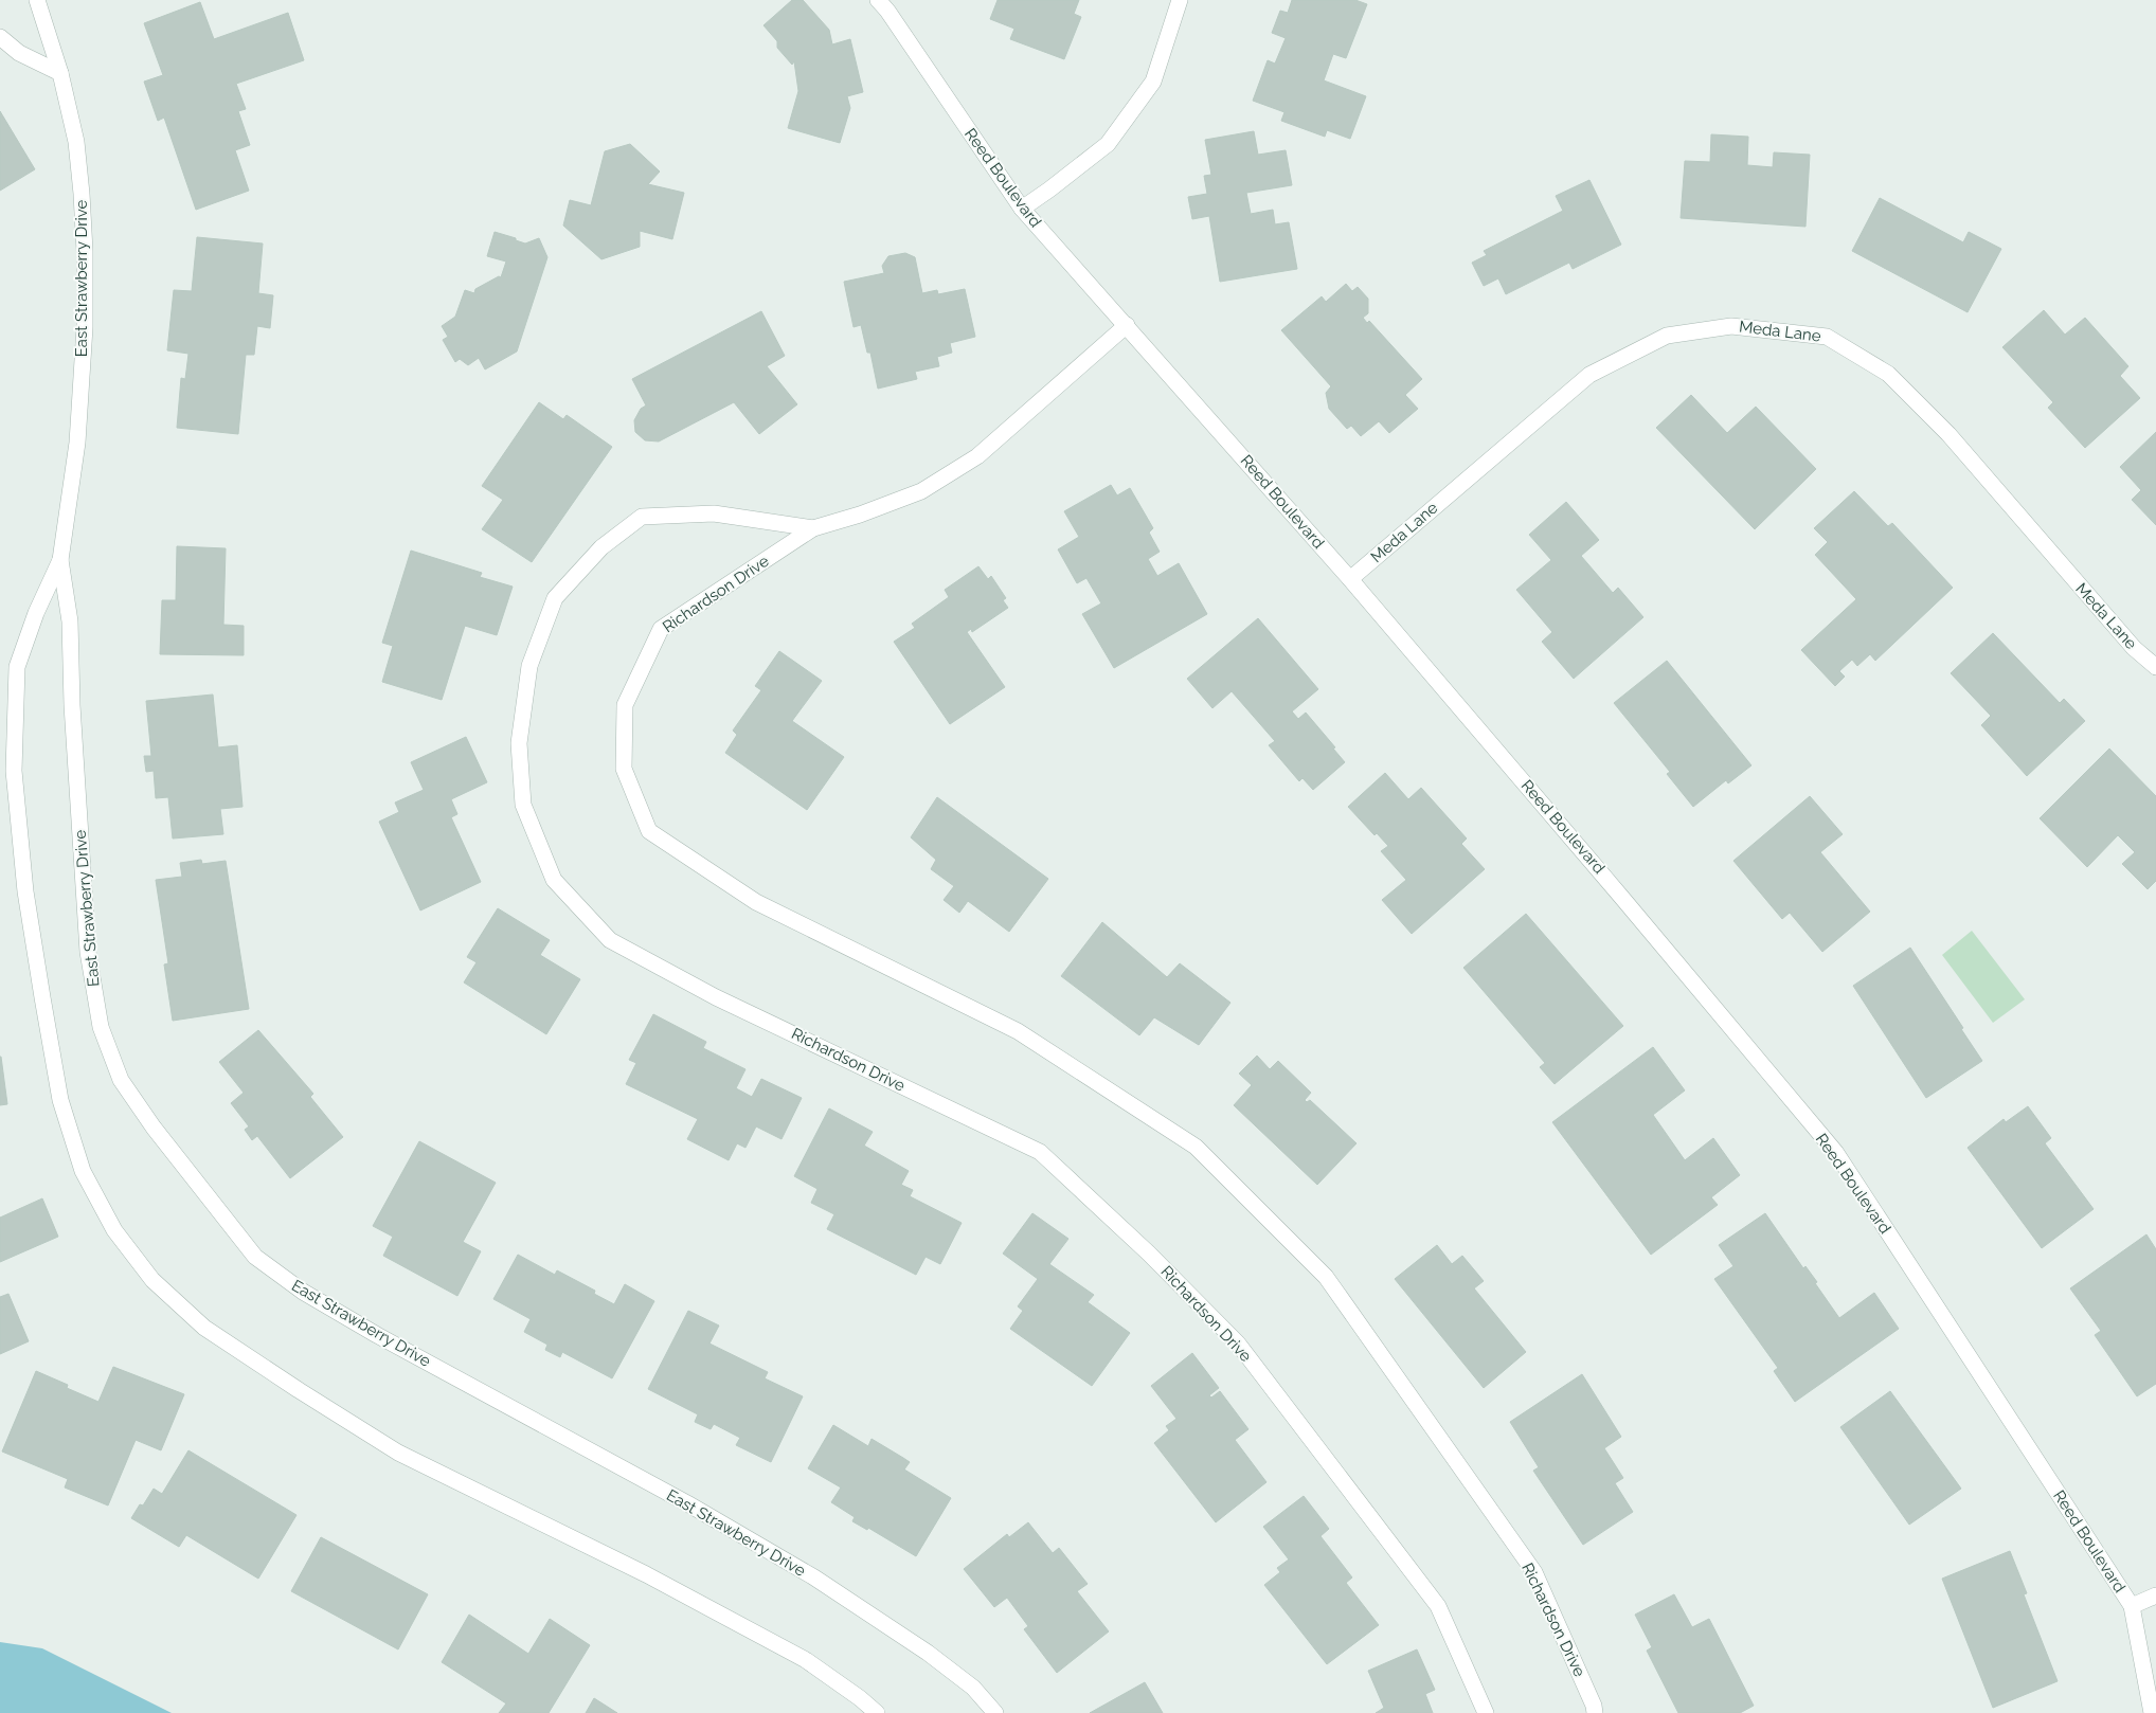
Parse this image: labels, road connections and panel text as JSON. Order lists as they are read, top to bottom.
{
  "streets": {
    "street": [
      "Reed Boulevard",
      "East Strawberry Drive",
      "Meda Lane",
      "Richardson Drive"
    ]
  },
  "crossings": [
    ["Reed Boulevard", "Meda Lane"],
    ["Reed Boulevard", "Richardson Drive"]
  ]
}
